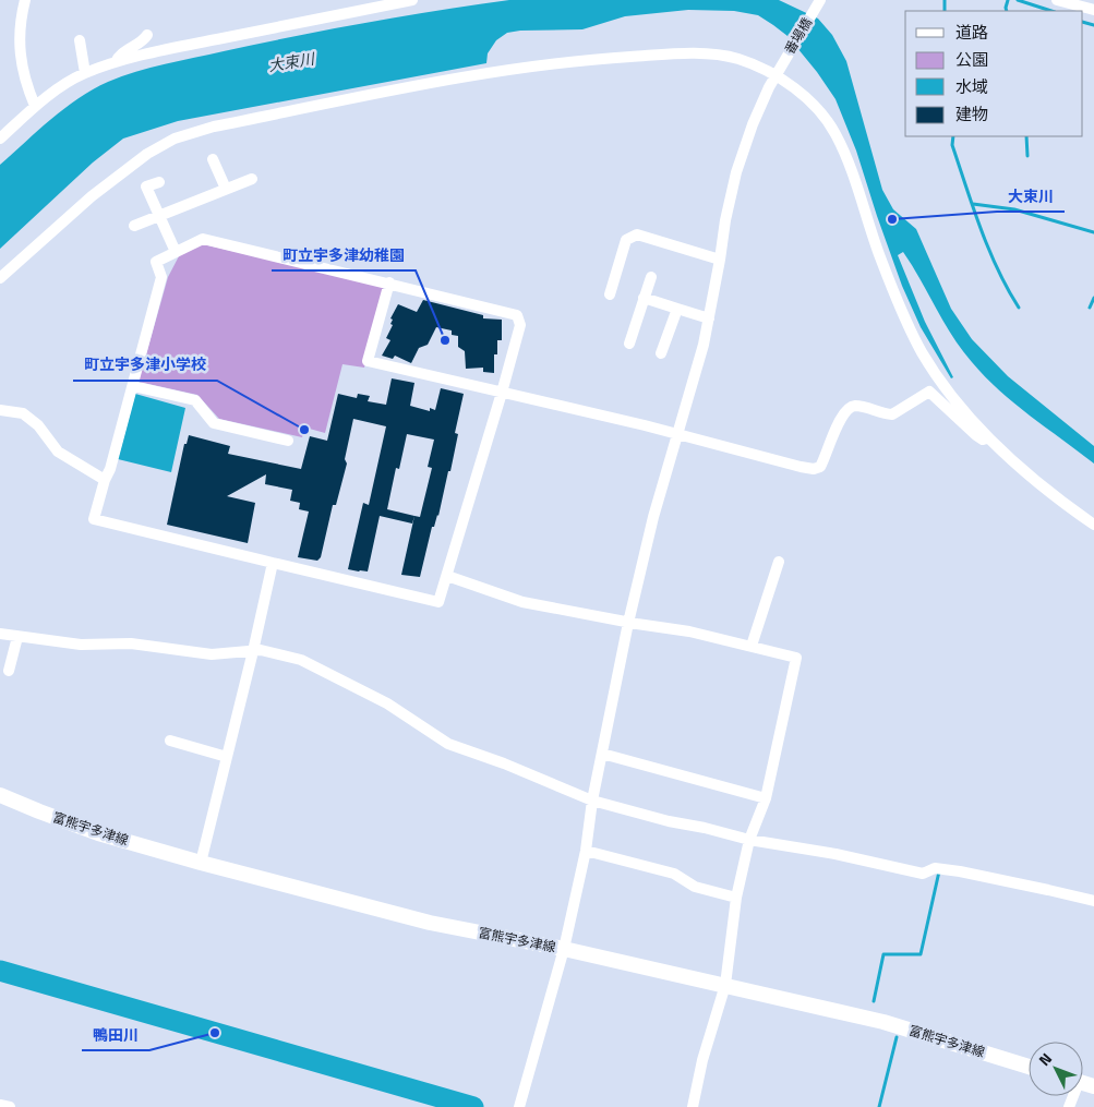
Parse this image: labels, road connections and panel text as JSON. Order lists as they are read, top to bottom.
{
  "streets": {
    "main road": ["富熊宇多津線"],
    "street": ["番場橋"]
  },
  "crossings": [
    ["番場橋", "富熊宇多津線"]
  ],
  "water": ["大束川"],
  "places": [
    "大束川",
    "町立宇多津幼稚園",
    "町立宇多津小学校",
    "鴨田川"
  ],
  "legend": [
    "道路",
    "公園",
    "水域",
    "建物"
  ],
  "north": "top left"
}
